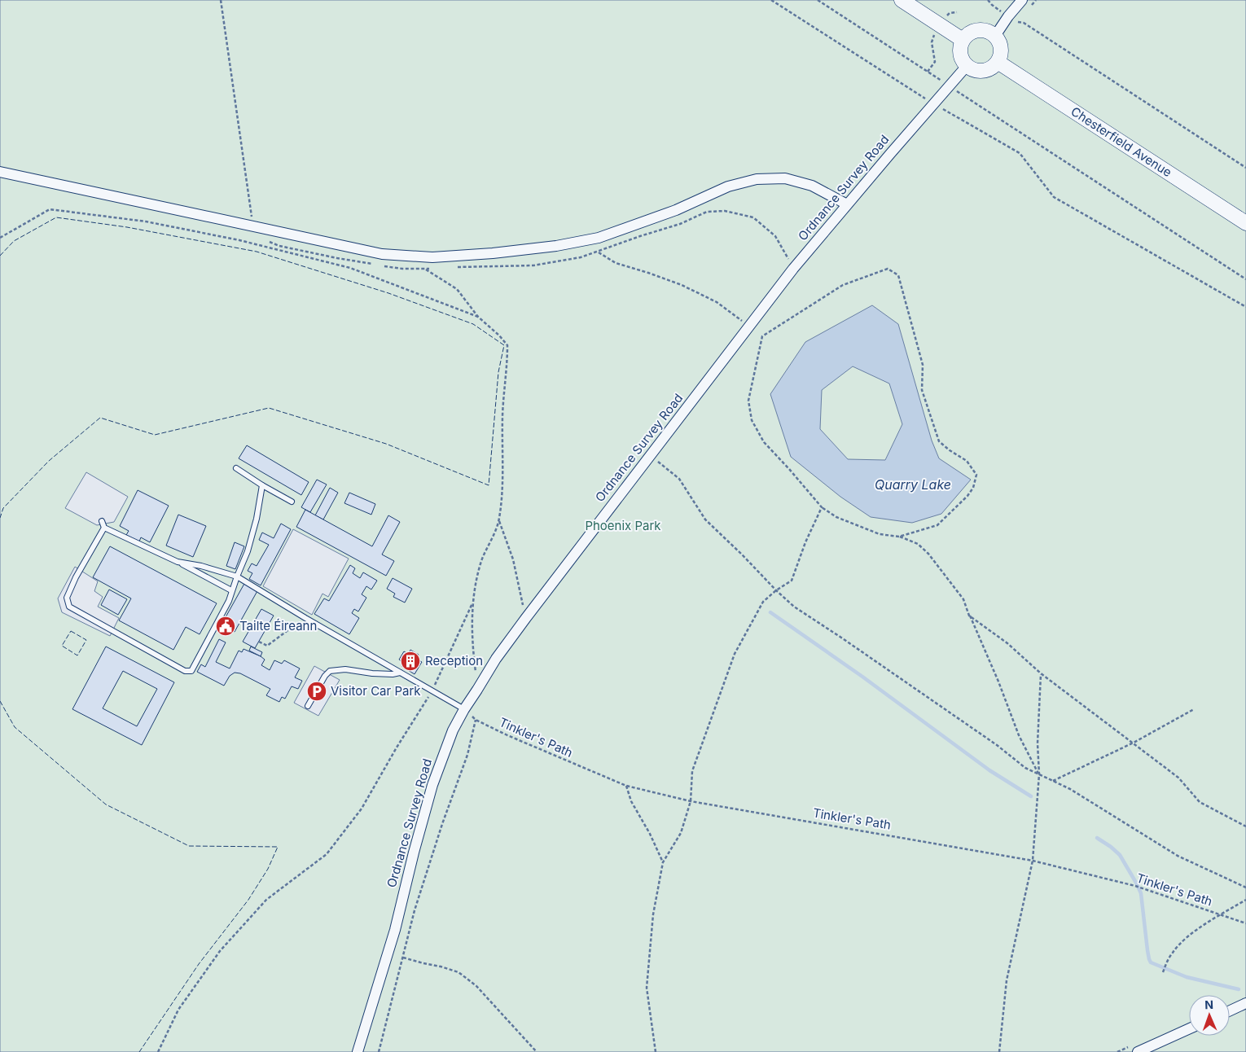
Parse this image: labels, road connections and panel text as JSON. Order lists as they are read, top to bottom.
{
  "streets": {
    "street": ["Chesterfield Avenue", "Ordnance Survey Road"],
    "path": ["Tinkler's Path"]
  },
  "crossings": [
    ["Chesterfield Avenue", "Ordnance Survey Road"],
    ["Ordnance Survey Road", "Tinkler's Path"]
  ],
  "water": ["Quarry Lake"],
  "parks": ["Phoenix Park"],
  "places": {
    "public building": ["Tailte Éireann"],
    "building": ["Reception"],
    "parking": ["Visitor Car Park"]
  },
  "north": "top"
}
